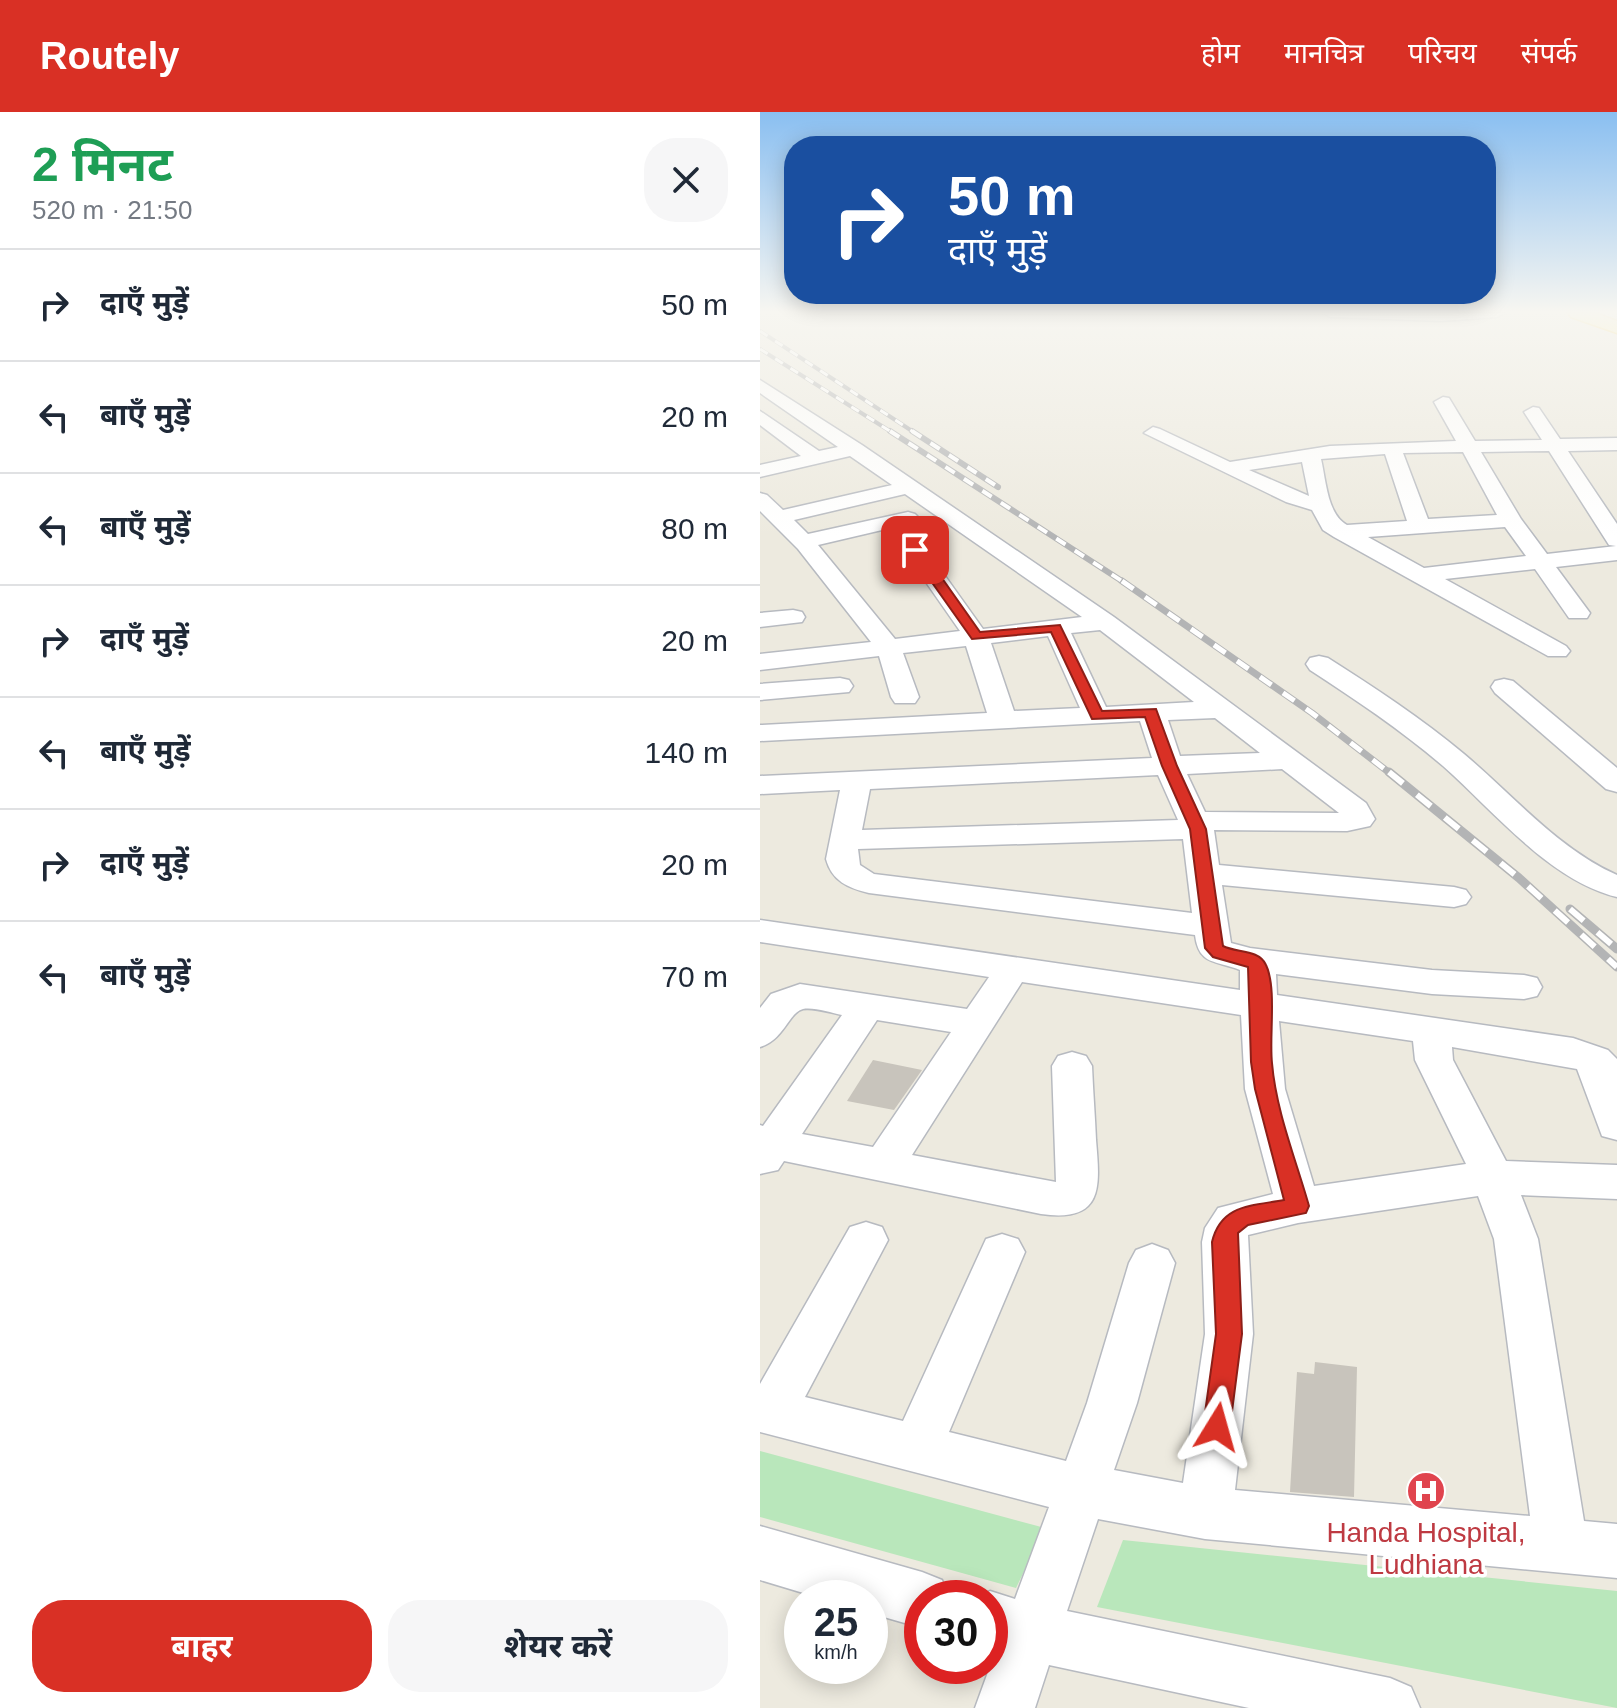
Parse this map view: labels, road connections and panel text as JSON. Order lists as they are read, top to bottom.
{
  "places": {
    "hospital": ["Handa Hospital, Ludhiana"]
  },
  "page": {
    "header": "Routely",
    "nav": [
      "होम",
      "मानचित्र",
      "परिचय",
      "संपर्क"
    ],
    "heading": ["2 मिनट", "520 m · 21:50"],
    "turn": ["50 m", "दाएँ मुड़ें"],
    "list": [
      {
        "name": "दाएँ मुड़ें",
        "value": "50 m"
      },
      {
        "name": "बाएँ मुड़ें",
        "value": "20 m"
      },
      {
        "name": "बाएँ मुड़ें",
        "value": "80 m"
      },
      {
        "name": "दाएँ मुड़ें",
        "value": "20 m"
      },
      {
        "name": "बाएँ मुड़ें",
        "value": "140 m"
      },
      {
        "name": "दाएँ मुड़ें",
        "value": "20 m"
      },
      {
        "name": "बाएँ मुड़ें",
        "value": "70 m"
      }
    ],
    "speed": "25 km/h",
    "limit": "30",
    "buttons": ["बाहर", "शेयर करें"]
  }
}
